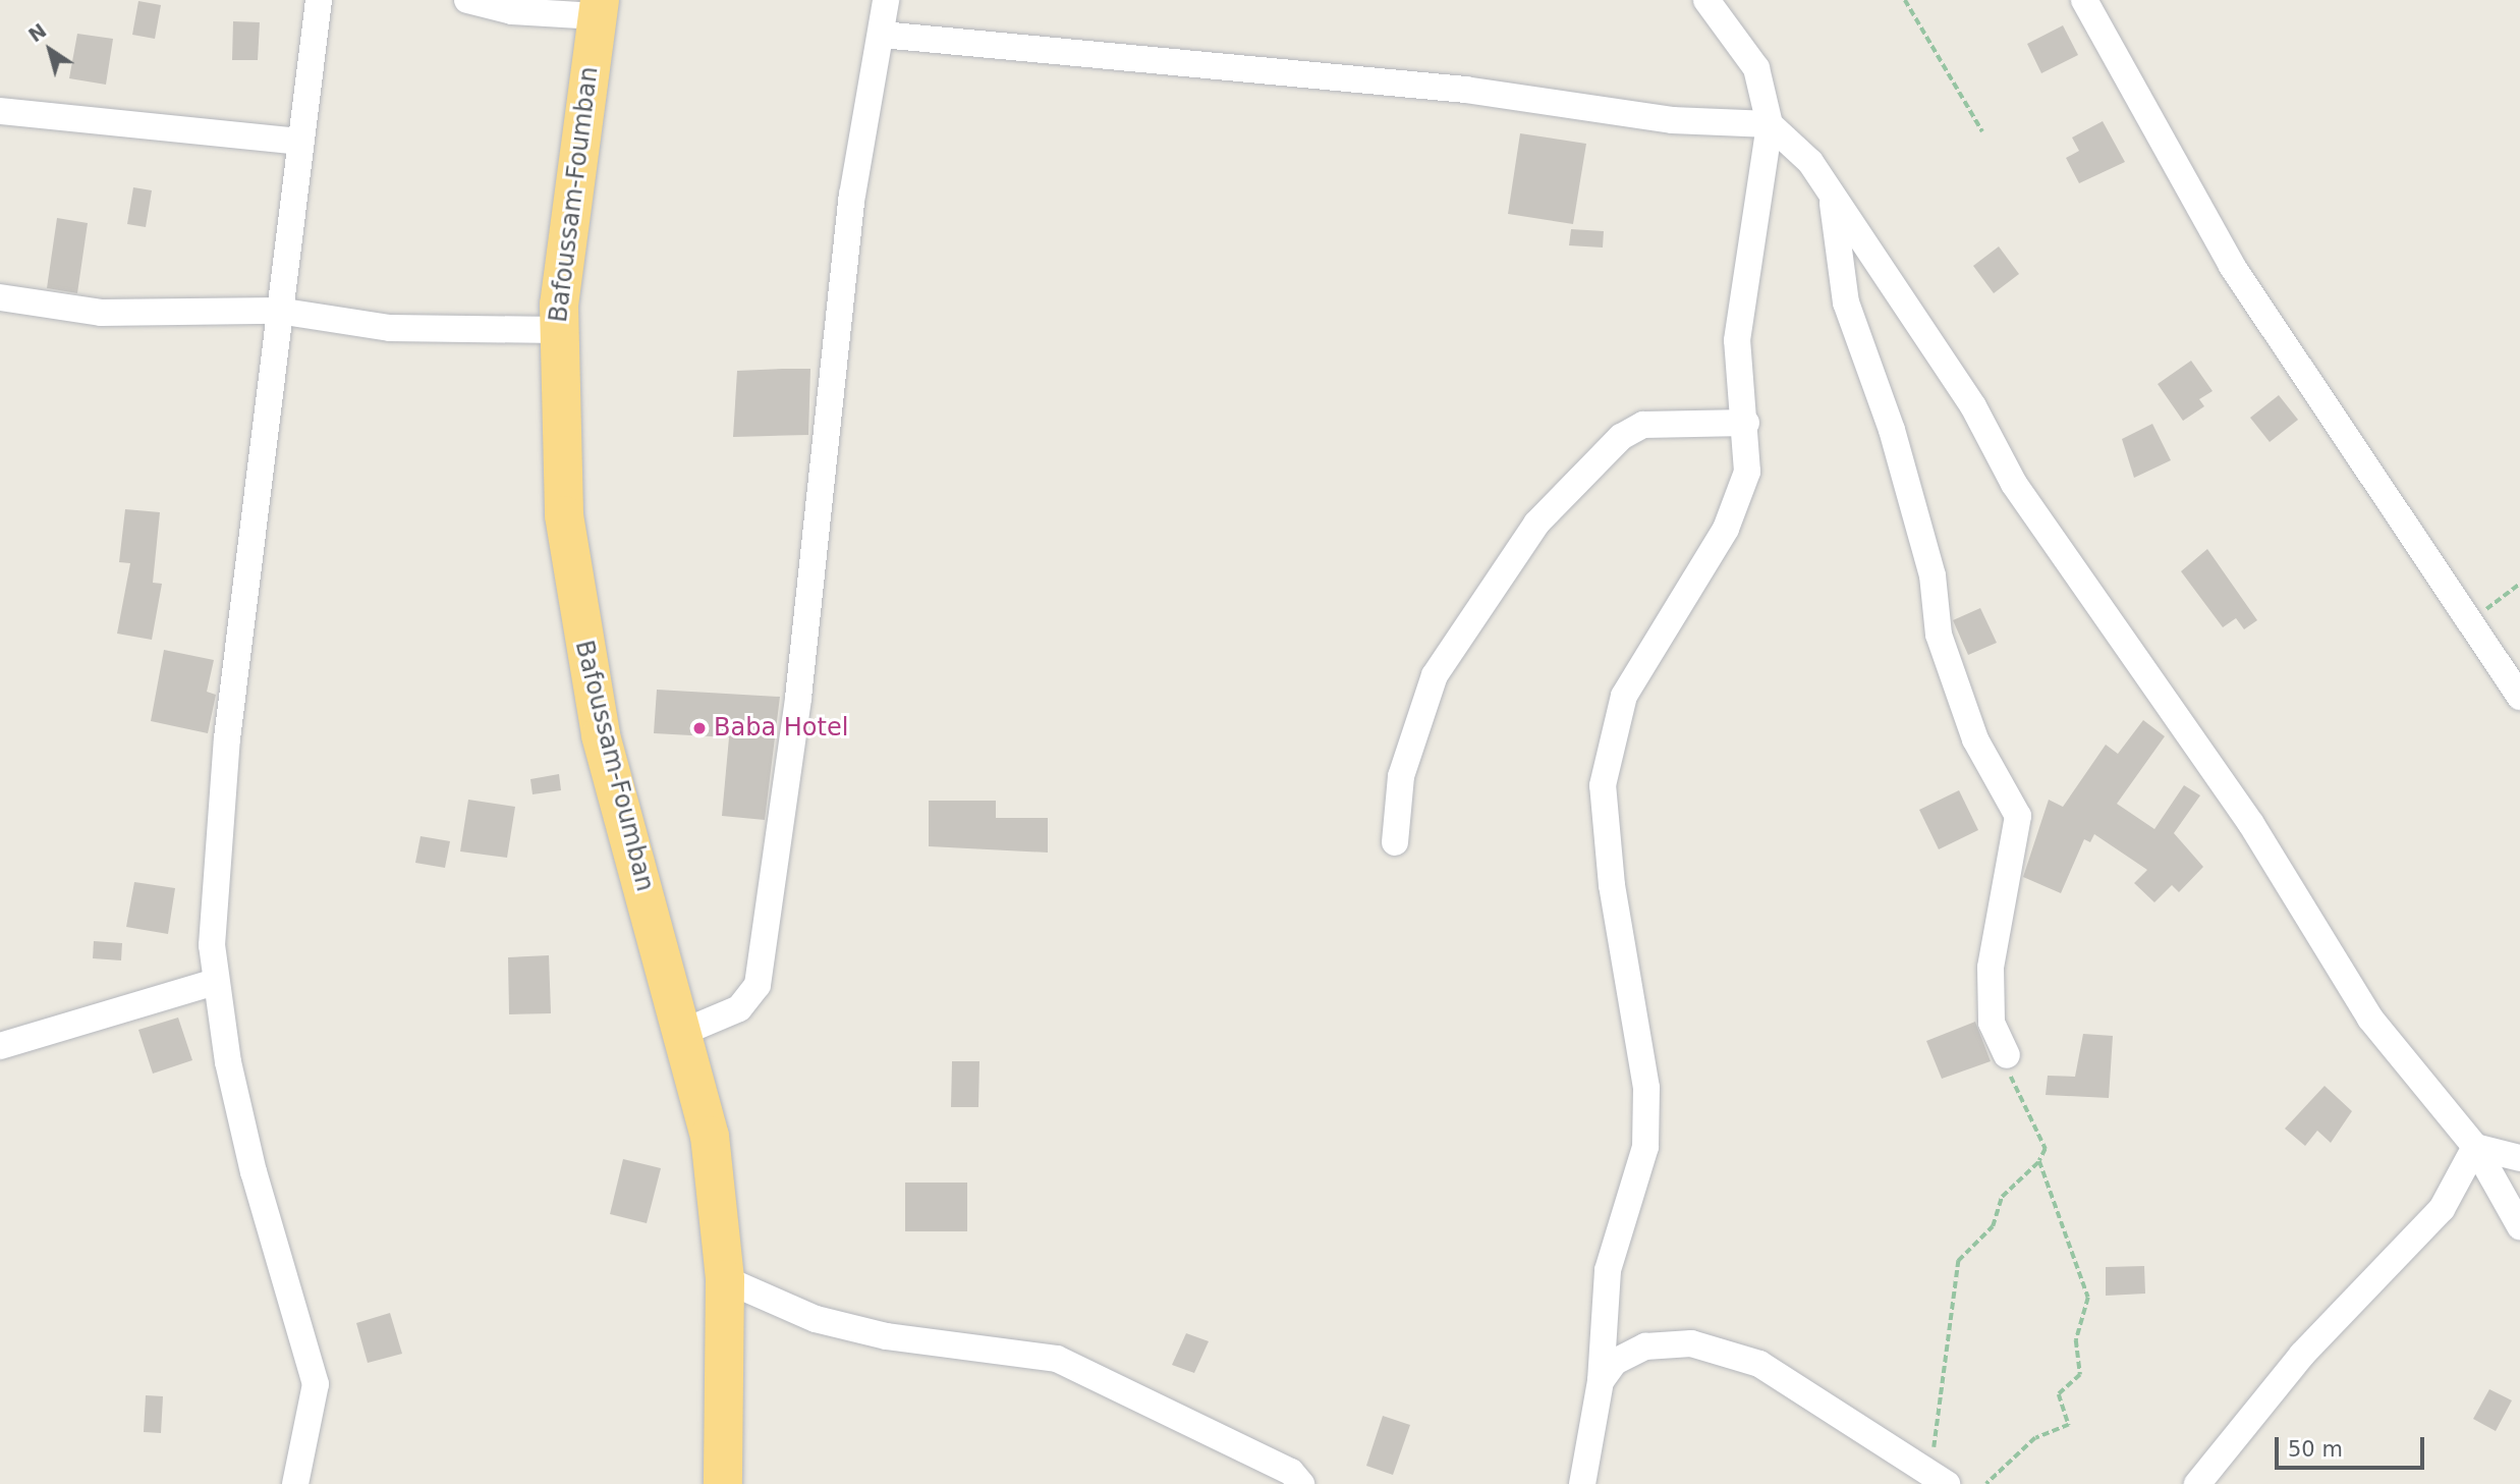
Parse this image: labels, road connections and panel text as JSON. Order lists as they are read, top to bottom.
{
  "streets": {
    "highway": ["Bafoussam-Foumban"]
  },
  "places": ["Baba Hotel"],
  "scale_bar": "50 m",
  "north": "top left"
}
